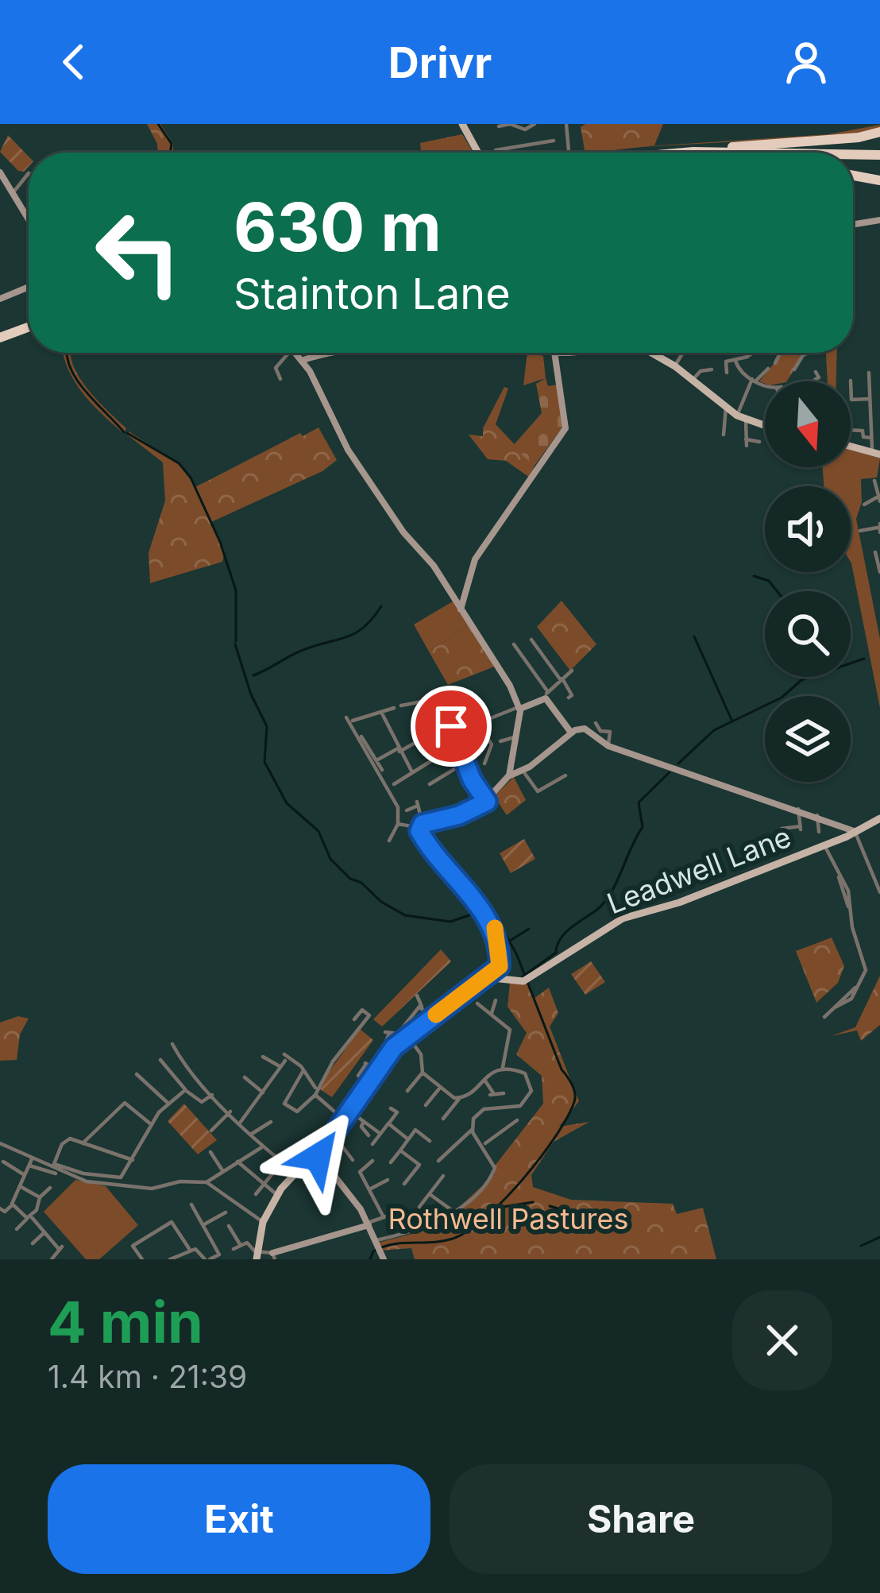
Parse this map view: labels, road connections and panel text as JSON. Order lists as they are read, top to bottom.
{
  "streets": {
    "main road": ["Leadwell Lane"]
  },
  "parks": ["Rothwell Pastures"],
  "north": "bottom",
  "page": {
    "header": "Drivr",
    "turn": ["630 m", "Stainton Lane"],
    "heading": ["4 min", "1.4 km · 21:39"],
    "buttons": ["Exit", "Share"]
  }
}
